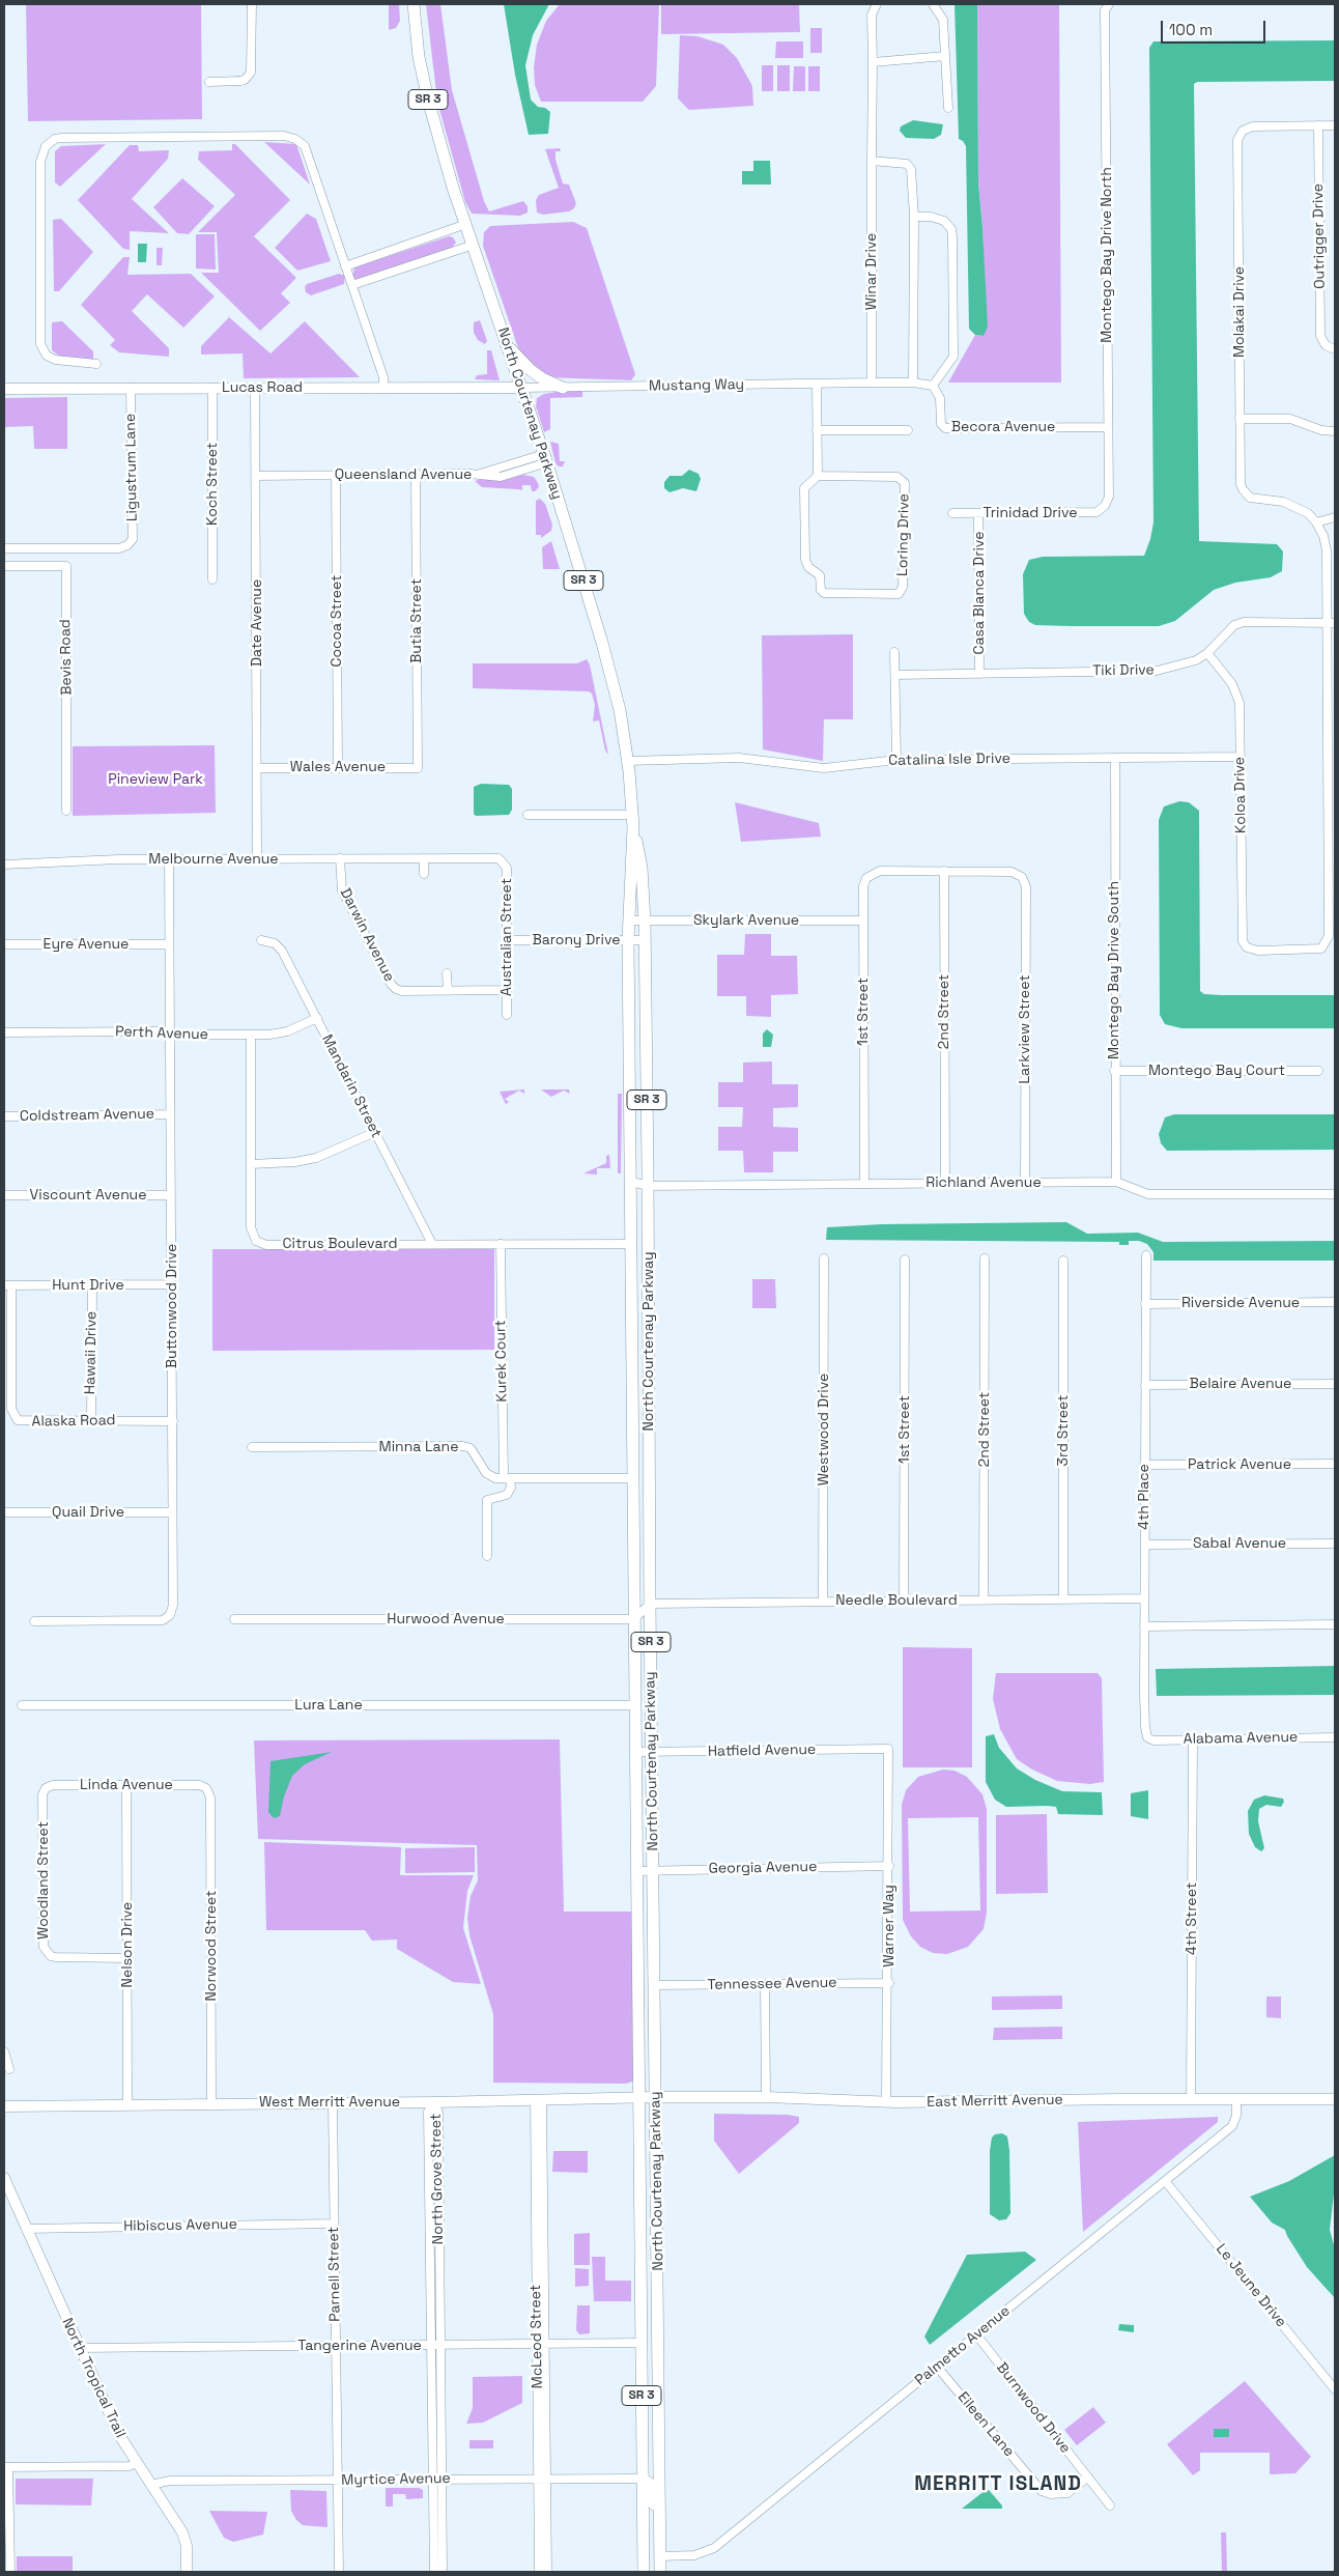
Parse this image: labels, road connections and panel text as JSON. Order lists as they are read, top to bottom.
{
  "streets": {
    "main road": ["SR 3", "North Courtenay Parkway"],
    "street": [
      "Outrigger Drive",
      "Montego Bay Drive North",
      "Winar Drive",
      "Molakai Drive",
      "Mustang Way",
      "Lucas Road",
      "Becora Avenue",
      "Ligustrum Lane",
      "Queensland Avenue",
      "Koch Street",
      "Trinidad Drive",
      "Loring Drive",
      "Casa Blanca Drive",
      "Cocoa Street",
      "Butia Street",
      "Date Avenue",
      "Bevis Road",
      "Tiki Drive",
      "Catalina Isle Drive",
      "Wales Avenue",
      "Koloa Drive",
      "Melbourne Avenue",
      "Skylark Avenue",
      "Darwin Avenue",
      "Australian Street",
      "Barony Drive",
      "Eyre Avenue",
      "Montego Bay Drive South",
      "1st Street",
      "2nd Street",
      "Larkview Street",
      "Perth Avenue",
      "Montego Bay Court",
      "Mandarin Street",
      "Coldstream Avenue",
      "Richland Avenue",
      "Viscount Avenue",
      "Citrus Boulevard",
      "Hunt Drive",
      "Riverside Avenue",
      "Buttonwood Drive",
      "Hawaii Drive",
      "Kurek Court",
      "Belaire Avenue",
      "Alaska Road",
      "Westwood Drive",
      "3rd Street",
      "Minna Lane",
      "Patrick Avenue",
      "4th Place",
      "Quail Drive",
      "Sabal Avenue",
      "Needle Boulevard",
      "Hurwood Avenue",
      "Lura Lane",
      "Alabama Avenue",
      "Hatfield Avenue",
      "Linda Avenue",
      "Georgia Avenue",
      "Woodland Street",
      "4th Street",
      "Warner Way",
      "Nelson Drive",
      "Norwood Street",
      "Tennessee Avenue",
      "East Merritt Avenue",
      "West Merritt Avenue",
      "North Grove Street",
      "Hibiscus Avenue",
      "Parnell Street",
      "Le Jeune Drive",
      "McLeod Street",
      "Tangerine Avenue",
      "Palmetto Avenue",
      "North Tropical Trail",
      "Burnwood Drive",
      "Eileen Lane",
      "Myrtice Avenue"
    ]
  },
  "crossings": [
    ["Outrigger Drive", "Molakai Drive"],
    ["Montego Bay Drive North", "Becora Avenue"],
    ["Montego Bay Drive North", "Trinidad Drive"],
    ["Winar Drive", "Mustang Way"],
    ["Mustang Way", "Lucas Road"],
    ["Mustang Way", "North Courtenay Parkway"],
    ["Mustang Way", "Becora Avenue"],
    ["Lucas Road", "North Courtenay Parkway"],
    ["Lucas Road", "Ligustrum Lane"],
    ["Lucas Road", "Koch Street"],
    ["Lucas Road", "Date Avenue"],
    ["North Courtenay Parkway", "Queensland Avenue"],
    ["North Courtenay Parkway", "Catalina Isle Drive"],
    ["North Courtenay Parkway", "Skylark Avenue"],
    ["North Courtenay Parkway", "Barony Drive"],
    ["North Courtenay Parkway", "Richland Avenue"],
    ["North Courtenay Parkway", "Citrus Boulevard"],
    ["North Courtenay Parkway", "Minna Lane"],
    ["North Courtenay Parkway", "Needle Boulevard"],
    ["North Courtenay Parkway", "Hurwood Avenue"],
    ["North Courtenay Parkway", "Lura Lane"],
    ["North Courtenay Parkway", "Hatfield Avenue"],
    ["North Courtenay Parkway", "Georgia Avenue"],
    ["North Courtenay Parkway", "Tennessee Avenue"],
    ["North Courtenay Parkway", "East Merritt Avenue"],
    ["North Courtenay Parkway", "West Merritt Avenue"],
    ["North Courtenay Parkway", "Tangerine Avenue"],
    ["North Courtenay Parkway", "Palmetto Avenue"],
    ["North Courtenay Parkway", "Myrtice Avenue"],
    ["Queensland Avenue", "Cocoa Street"],
    ["Queensland Avenue", "Butia Street"],
    ["Queensland Avenue", "Date Avenue"],
    ["Trinidad Drive", "Casa Blanca Drive"],
    ["Casa Blanca Drive", "Tiki Drive"],
    ["Cocoa Street", "Wales Avenue"],
    ["Butia Street", "Wales Avenue"],
    ["Date Avenue", "Wales Avenue"],
    ["Date Avenue", "Melbourne Avenue"],
    ["Tiki Drive", "Koloa Drive"],
    ["Catalina Isle Drive", "Koloa Drive"],
    ["Catalina Isle Drive", "Montego Bay Drive South"],
    ["Melbourne Avenue", "Darwin Avenue"],
    ["Melbourne Avenue", "Australian Street"],
    ["Melbourne Avenue", "Buttonwood Drive"],
    ["Skylark Avenue", "1st Street"],
    ["Darwin Avenue", "Australian Street"],
    ["Australian Street", "Barony Drive"],
    ["Eyre Avenue", "Buttonwood Drive"],
    ["Montego Bay Drive South", "Montego Bay Court"],
    ["Montego Bay Drive South", "Richland Avenue"],
    ["1st Street", "2nd Street"],
    ["1st Street", "Larkview Street"],
    ["1st Street", "Richland Avenue"],
    ["1st Street", "Needle Boulevard"],
    ["2nd Street", "Larkview Street"],
    ["2nd Street", "Richland Avenue"],
    ["2nd Street", "Needle Boulevard"],
    ["Larkview Street", "Richland Avenue"],
    ["Perth Avenue", "Mandarin Street"],
    ["Perth Avenue", "Citrus Boulevard"],
    ["Perth Avenue", "Buttonwood Drive"],
    ["Mandarin Street", "Citrus Boulevard"],
    ["Coldstream Avenue", "Buttonwood Drive"],
    ["Viscount Avenue", "Buttonwood Drive"],
    ["Citrus Boulevard", "Kurek Court"],
    ["Hunt Drive", "Buttonwood Drive"],
    ["Hunt Drive", "Hawaii Drive"],
    ["Hunt Drive", "Alaska Road"],
    ["Riverside Avenue", "4th Place"],
    ["Buttonwood Drive", "Alaska Road"],
    ["Buttonwood Drive", "Quail Drive"],
    ["Hawaii Drive", "Alaska Road"],
    ["Kurek Court", "Minna Lane"],
    ["Belaire Avenue", "4th Place"],
    ["Westwood Drive", "Needle Boulevard"],
    ["3rd Street", "Needle Boulevard"],
    ["Patrick Avenue", "4th Place"],
    ["4th Place", "Sabal Avenue"],
    ["4th Place", "Needle Boulevard"],
    ["4th Place", "Alabama Avenue"],
    ["Alabama Avenue", "4th Street"],
    ["Hatfield Avenue", "Warner Way"],
    ["Linda Avenue", "Woodland Street"],
    ["Linda Avenue", "Nelson Drive"],
    ["Linda Avenue", "Norwood Street"],
    ["Georgia Avenue", "Warner Way"],
    ["Woodland Street", "Nelson Drive"],
    ["4th Street", "East Merritt Avenue"],
    ["Warner Way", "Tennessee Avenue"],
    ["Warner Way", "East Merritt Avenue"],
    ["Nelson Drive", "West Merritt Avenue"],
    ["Norwood Street", "West Merritt Avenue"],
    ["East Merritt Avenue", "West Merritt Avenue"],
    ["East Merritt Avenue", "Palmetto Avenue"],
    ["West Merritt Avenue", "North Grove Street"],
    ["West Merritt Avenue", "Parnell Street"],
    ["West Merritt Avenue", "McLeod Street"],
    ["North Grove Street", "Tangerine Avenue"],
    ["North Grove Street", "Myrtice Avenue"],
    ["Hibiscus Avenue", "Parnell Street"],
    ["Hibiscus Avenue", "North Tropical Trail"],
    ["Parnell Street", "Tangerine Avenue"],
    ["Parnell Street", "Myrtice Avenue"],
    ["Le Jeune Drive", "Palmetto Avenue"],
    ["McLeod Street", "Tangerine Avenue"],
    ["McLeod Street", "Myrtice Avenue"],
    ["Tangerine Avenue", "North Tropical Trail"],
    ["Palmetto Avenue", "Burnwood Drive"],
    ["Palmetto Avenue", "Eileen Lane"],
    ["North Tropical Trail", "Myrtice Avenue"],
    ["Burnwood Drive", "Eileen Lane"]
  ],
  "districts": ["MERRITT ISLAND"],
  "parks": ["Pineview Park"],
  "scale_bar": "100 m"
}
